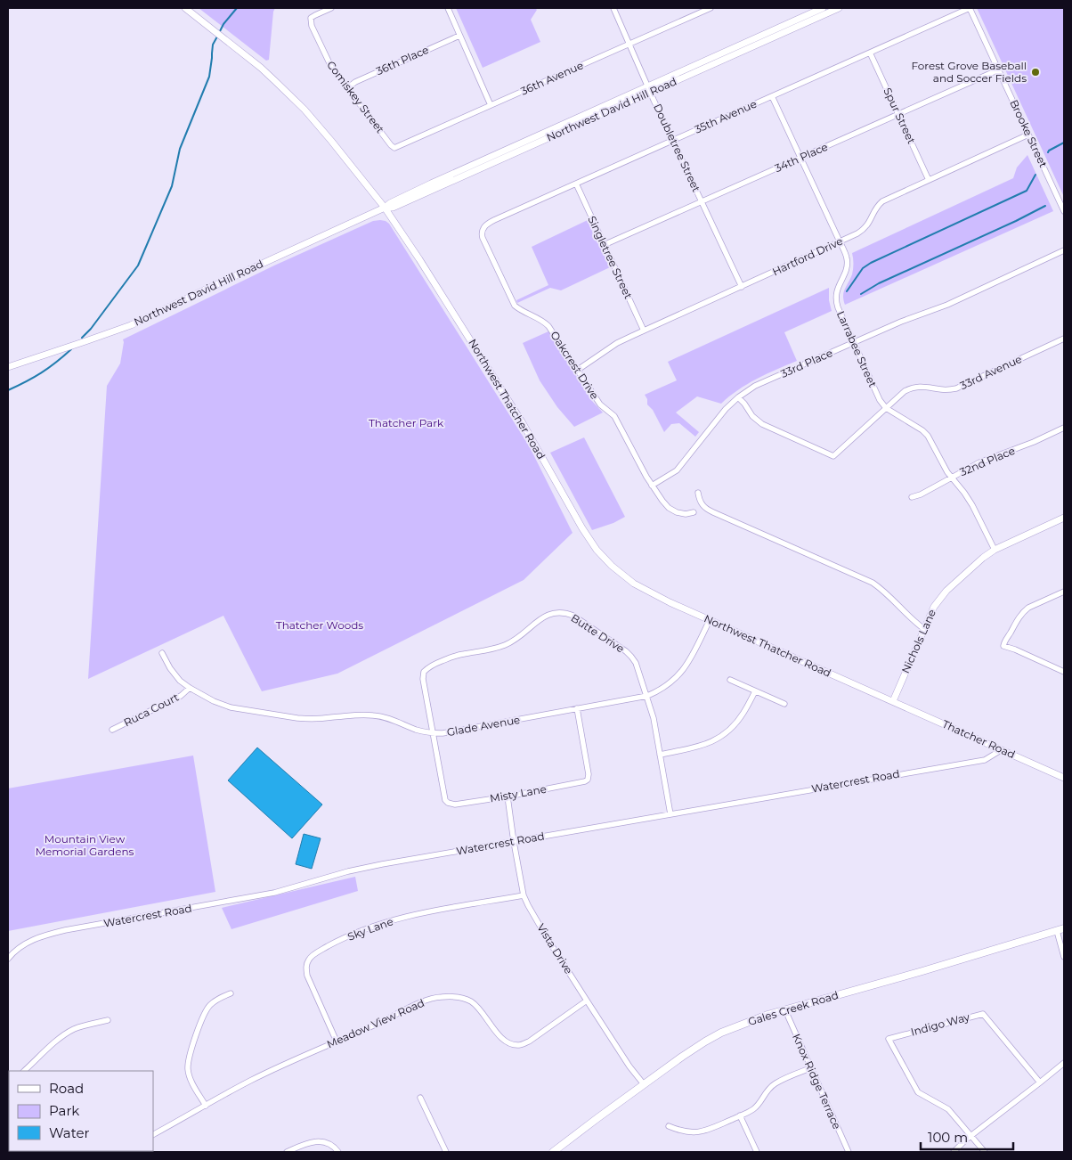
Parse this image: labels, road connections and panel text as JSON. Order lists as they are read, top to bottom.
{
  "streets": {
    "main road": ["Gales Creek Road"],
    "street": [
      "36th Place",
      "36th Avenue",
      "Comiskey Street",
      "Northwest David Hill Road",
      "Spur Street",
      "35th Avenue",
      "Brooke Street",
      "Doubletree Street",
      "34th Place",
      "Hartford Drive",
      "Singletree Street",
      "Larrabee Street",
      "33rd Place",
      "Oakcrest Drive",
      "33rd Avenue",
      "Northwest Thatcher Road",
      "32nd Place",
      "Butte Drive",
      "Nichols Lane",
      "Ruca Court",
      "Glade Avenue",
      "Thatcher Road",
      "Watercrest Road",
      "Misty Lane",
      "Sky Lane",
      "Vista Drive",
      "Meadow View Road",
      "Indigo Way",
      "Knox Ridge Terrace"
    ]
  },
  "crossings": [
    ["36th Place", "Comiskey Street"],
    ["36th Avenue", "Comiskey Street"],
    ["36th Avenue", "Doubletree Street"],
    ["Northwest David Hill Road", "Doubletree Street"],
    ["Northwest David Hill Road", "Northwest Thatcher Road"],
    ["Spur Street", "35th Avenue"],
    ["Spur Street", "34th Place"],
    ["Spur Street", "Hartford Drive"],
    ["35th Avenue", "Brooke Street"],
    ["35th Avenue", "Doubletree Street"],
    ["35th Avenue", "Singletree Street"],
    ["35th Avenue", "Larrabee Street"],
    ["35th Avenue", "Oakcrest Drive"],
    ["Brooke Street", "34th Place"],
    ["Brooke Street", "Hartford Drive"],
    ["Doubletree Street", "34th Place"],
    ["Doubletree Street", "Hartford Drive"],
    ["34th Place", "Singletree Street"],
    ["34th Place", "Larrabee Street"],
    ["Hartford Drive", "Singletree Street"],
    ["Hartford Drive", "Larrabee Street"],
    ["Hartford Drive", "Oakcrest Drive"],
    ["Larrabee Street", "33rd Place"],
    ["Larrabee Street", "33rd Avenue"],
    ["Larrabee Street", "32nd Place"],
    ["Larrabee Street", "Nichols Lane"],
    ["33rd Place", "Oakcrest Drive"],
    ["33rd Place", "33rd Avenue"],
    ["Northwest Thatcher Road", "Nichols Lane"],
    ["Northwest Thatcher Road", "Glade Avenue"],
    ["Northwest Thatcher Road", "Thatcher Road"],
    ["Butte Drive", "Glade Avenue"],
    ["Butte Drive", "Watercrest Road"],
    ["Butte Drive", "Misty Lane"],
    ["Nichols Lane", "Thatcher Road"],
    ["Ruca Court", "Glade Avenue"],
    ["Glade Avenue", "Misty Lane"],
    ["Thatcher Road", "Watercrest Road"],
    ["Watercrest Road", "Vista Drive"],
    ["Misty Lane", "Vista Drive"],
    ["Sky Lane", "Vista Drive"],
    ["Sky Lane", "Meadow View Road"],
    ["Vista Drive", "Gales Creek Road"],
    ["Vista Drive", "Meadow View Road"],
    ["Gales Creek Road", "Knox Ridge Terrace"]
  ],
  "parks": ["Thatcher Park", "Thatcher Woods", "Mountain View Memorial Gardens"],
  "places": ["Forest Grove Baseball and Soccer Fields"],
  "legend": ["Road", "Park", "Water"],
  "scale_bar": "100 m"
}
